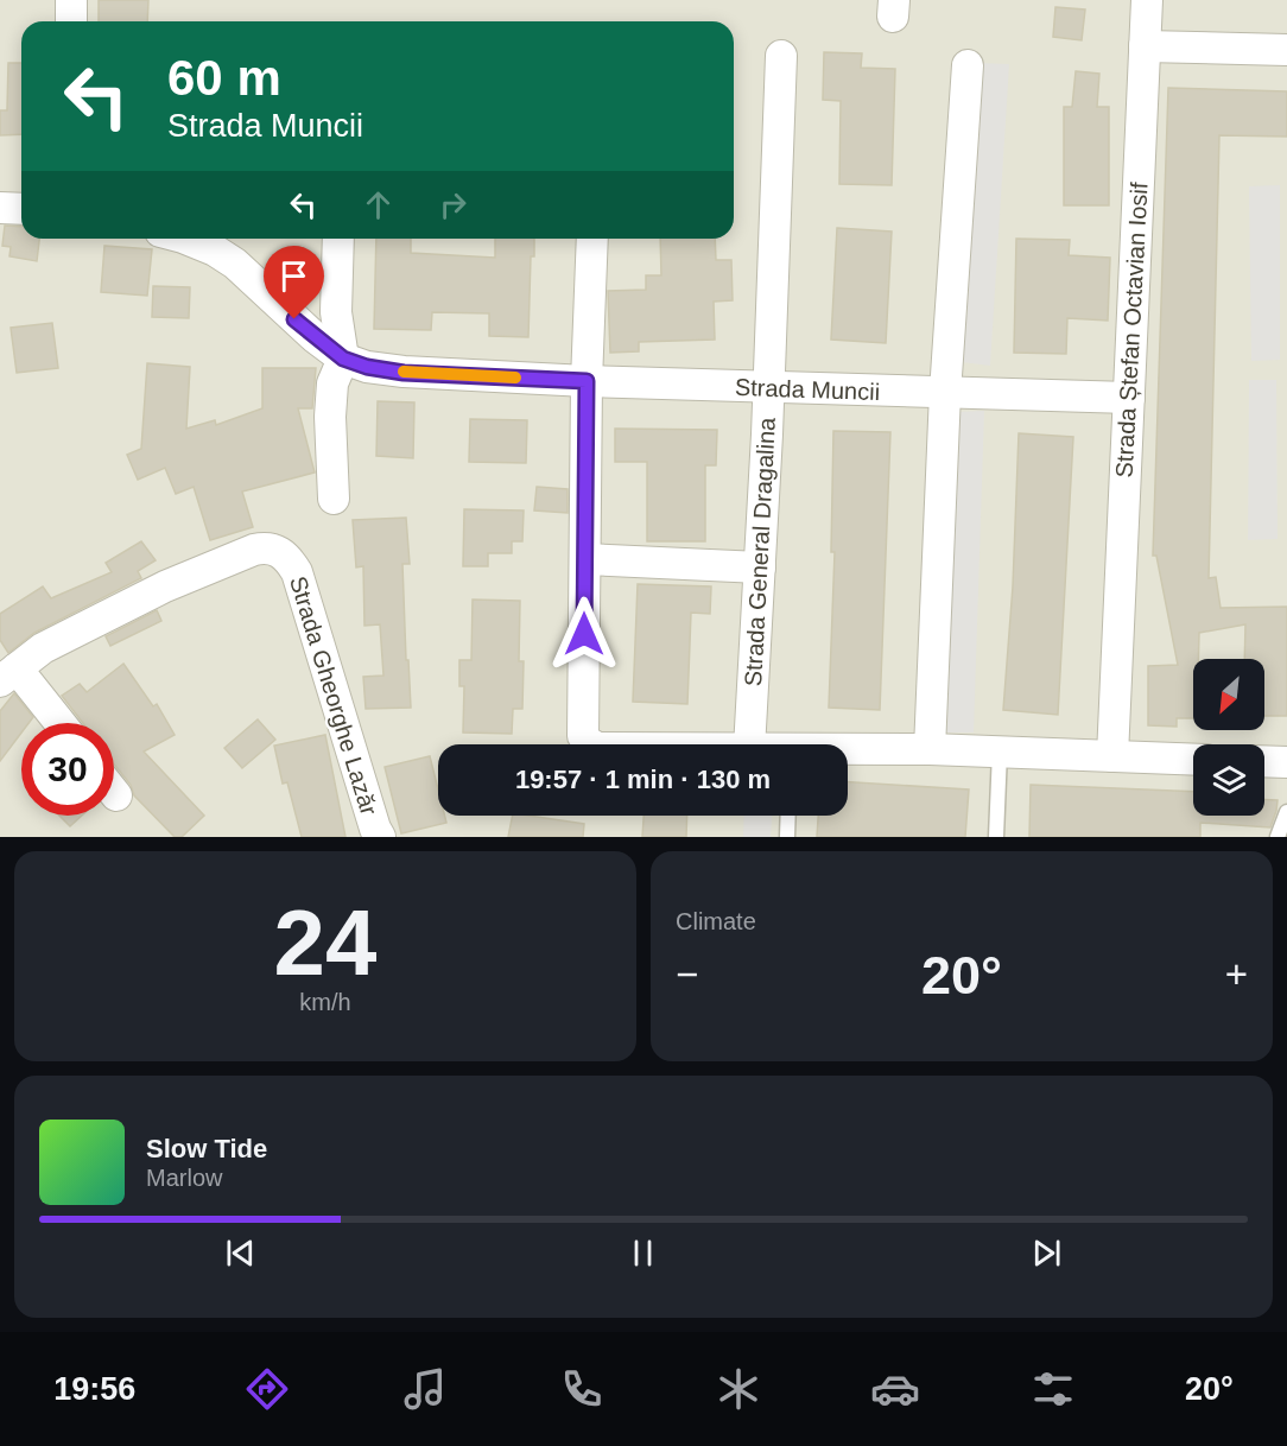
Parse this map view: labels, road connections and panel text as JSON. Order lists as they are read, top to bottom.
{
  "streets": {
    "street": [
      "Strada Ștefan Octavian Iosif",
      "Strada Muncii",
      "Strada General Dragalina",
      "Strada Gheorghe Lazăr"
    ]
  },
  "crossings": [
    ["Strada Ștefan Octavian Iosif", "Strada Muncii"],
    ["Strada Muncii", "Strada General Dragalina"]
  ],
  "north": "bottom left",
  "page": {
    "turn": ["60 m", "Strada Muncii"],
    "limit": "30",
    "trip": "19:57 · 1 min · 130 m",
    "tile": [
      ["24", "km/h"],
      "Climate"
    ],
    "heat": ["−", "20°", "+"],
    "song": ["Slow Tide", "Marlow"],
    "tabs": ["19:56", "20°"]
  }
}
